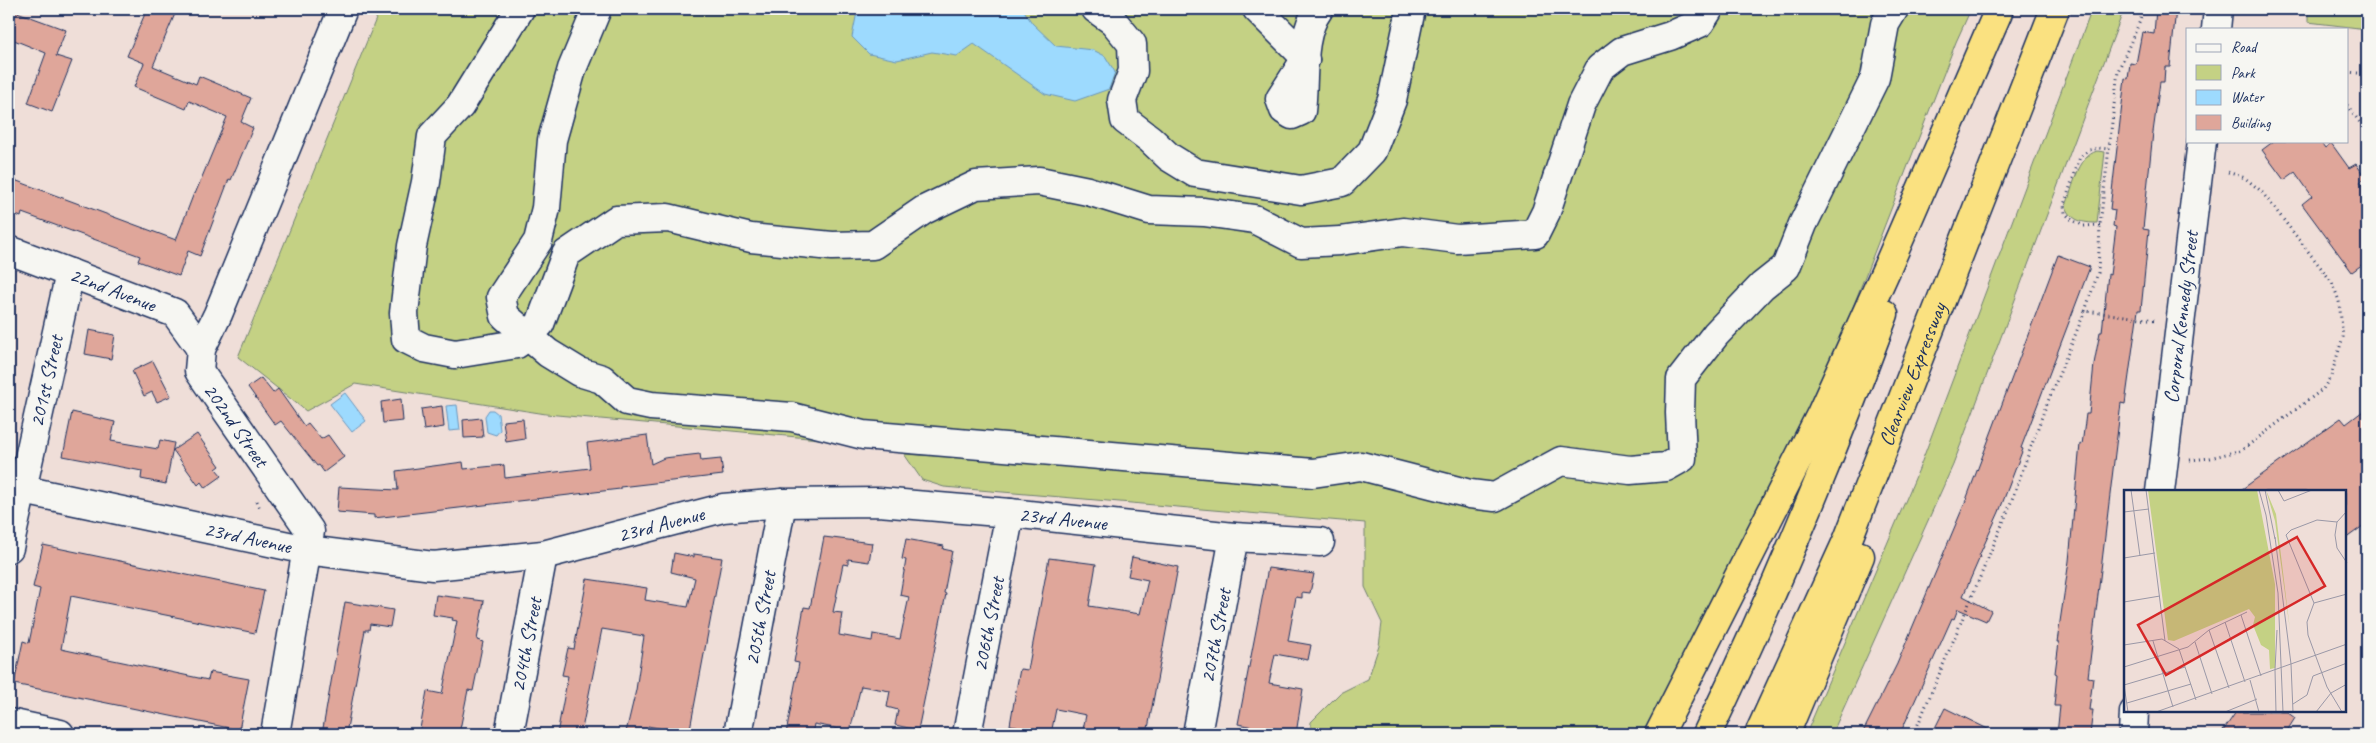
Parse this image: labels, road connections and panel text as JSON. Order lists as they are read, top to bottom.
{
  "streets": {
    "highway": ["Clearview Expressway"],
    "street": [
      "22nd Avenue",
      "Corporal Kennedy Street",
      "201st Street",
      "202nd Street",
      "23rd Avenue",
      "205th Street",
      "206th Street",
      "207th Street",
      "204th Street"
    ]
  },
  "crossings": [
    ["22nd Avenue", "201st Street"],
    ["22nd Avenue", "202nd Street"],
    ["201st Street", "23rd Avenue"],
    ["202nd Street", "23rd Avenue"],
    ["23rd Avenue", "205th Street"],
    ["23rd Avenue", "206th Street"],
    ["23rd Avenue", "207th Street"],
    ["23rd Avenue", "204th Street"]
  ],
  "legend": [
    "Road",
    "Park",
    "Water",
    "Building"
  ]
}
